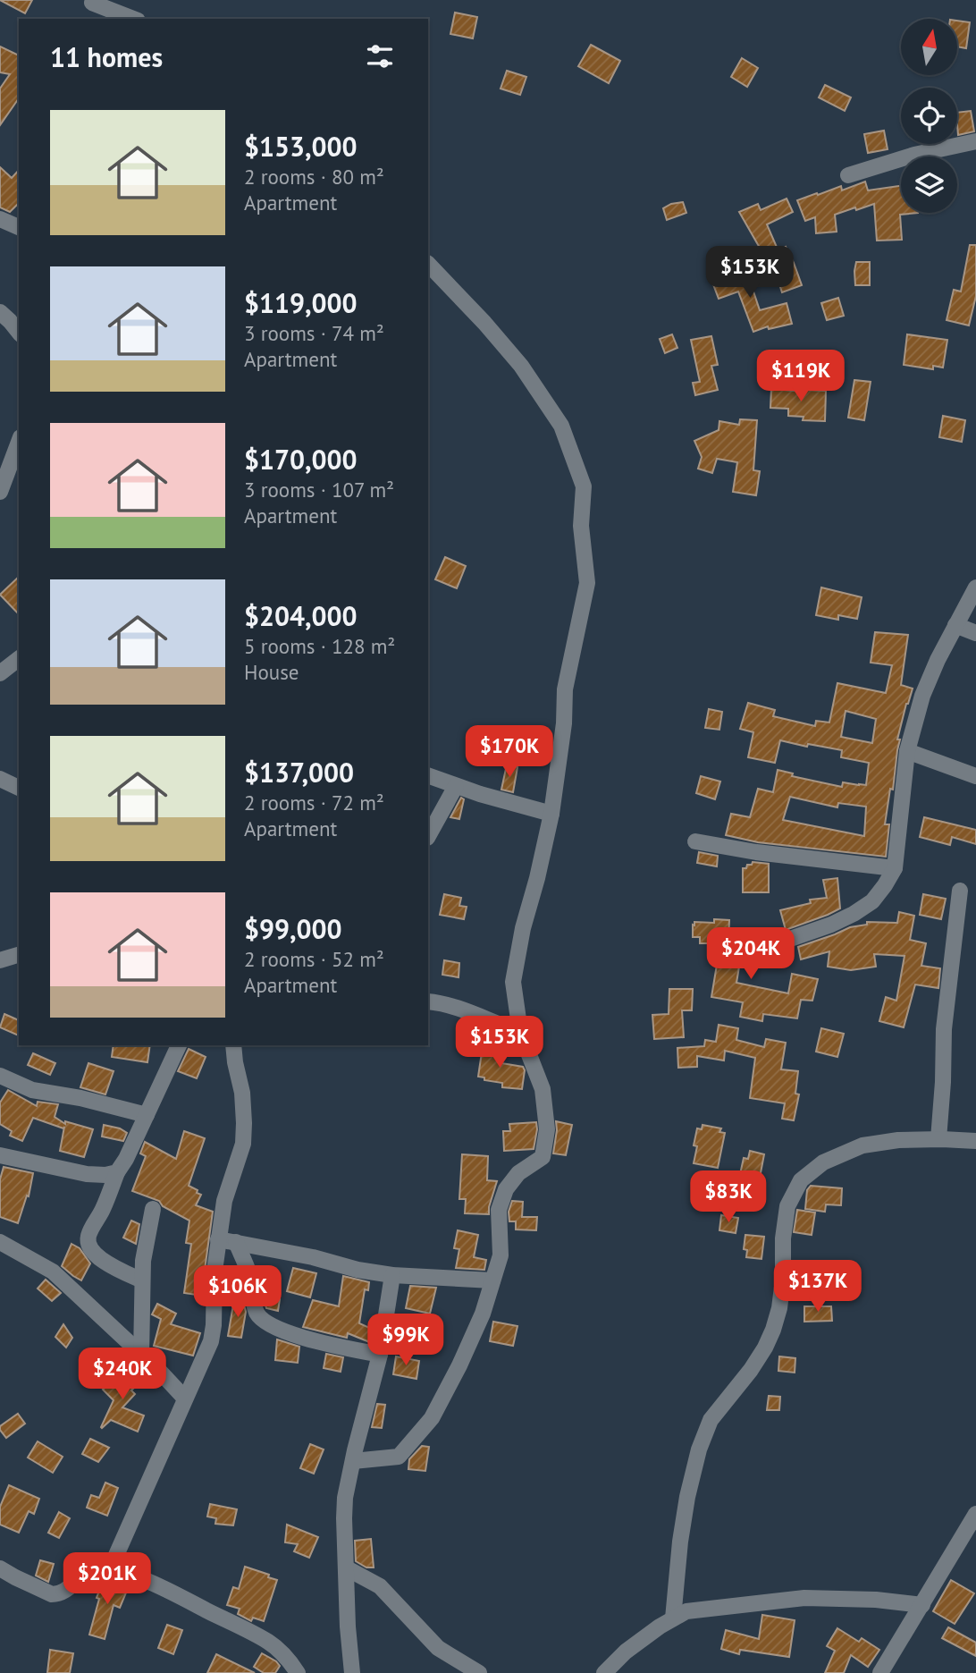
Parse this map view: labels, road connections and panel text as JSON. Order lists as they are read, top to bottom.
{
  "north": "top",
  "page": {
    "heading": "11 homes",
    "list": [
      {
        "name": "$153,000",
        "note": "2 rooms · 80 m² · Apartment"
      },
      {
        "name": "$119,000",
        "note": "3 rooms · 74 m² · Apartment"
      },
      {
        "name": "$170,000",
        "note": "3 rooms · 107 m² · Apartment"
      },
      {
        "name": "$204,000",
        "note": "5 rooms · 128 m² · House"
      },
      {
        "name": "$137,000",
        "note": "2 rooms · 72 m² · Apartment"
      },
      {
        "name": "$99,000",
        "note": "2 rooms · 52 m² · Apartment"
      }
    ],
    "price": [
      "$153K",
      "$119K",
      "$170K",
      "$204K",
      "$153K",
      "$83K",
      "$137K",
      "$106K",
      "$99K",
      "$240K",
      "$201K"
    ]
  }
}
